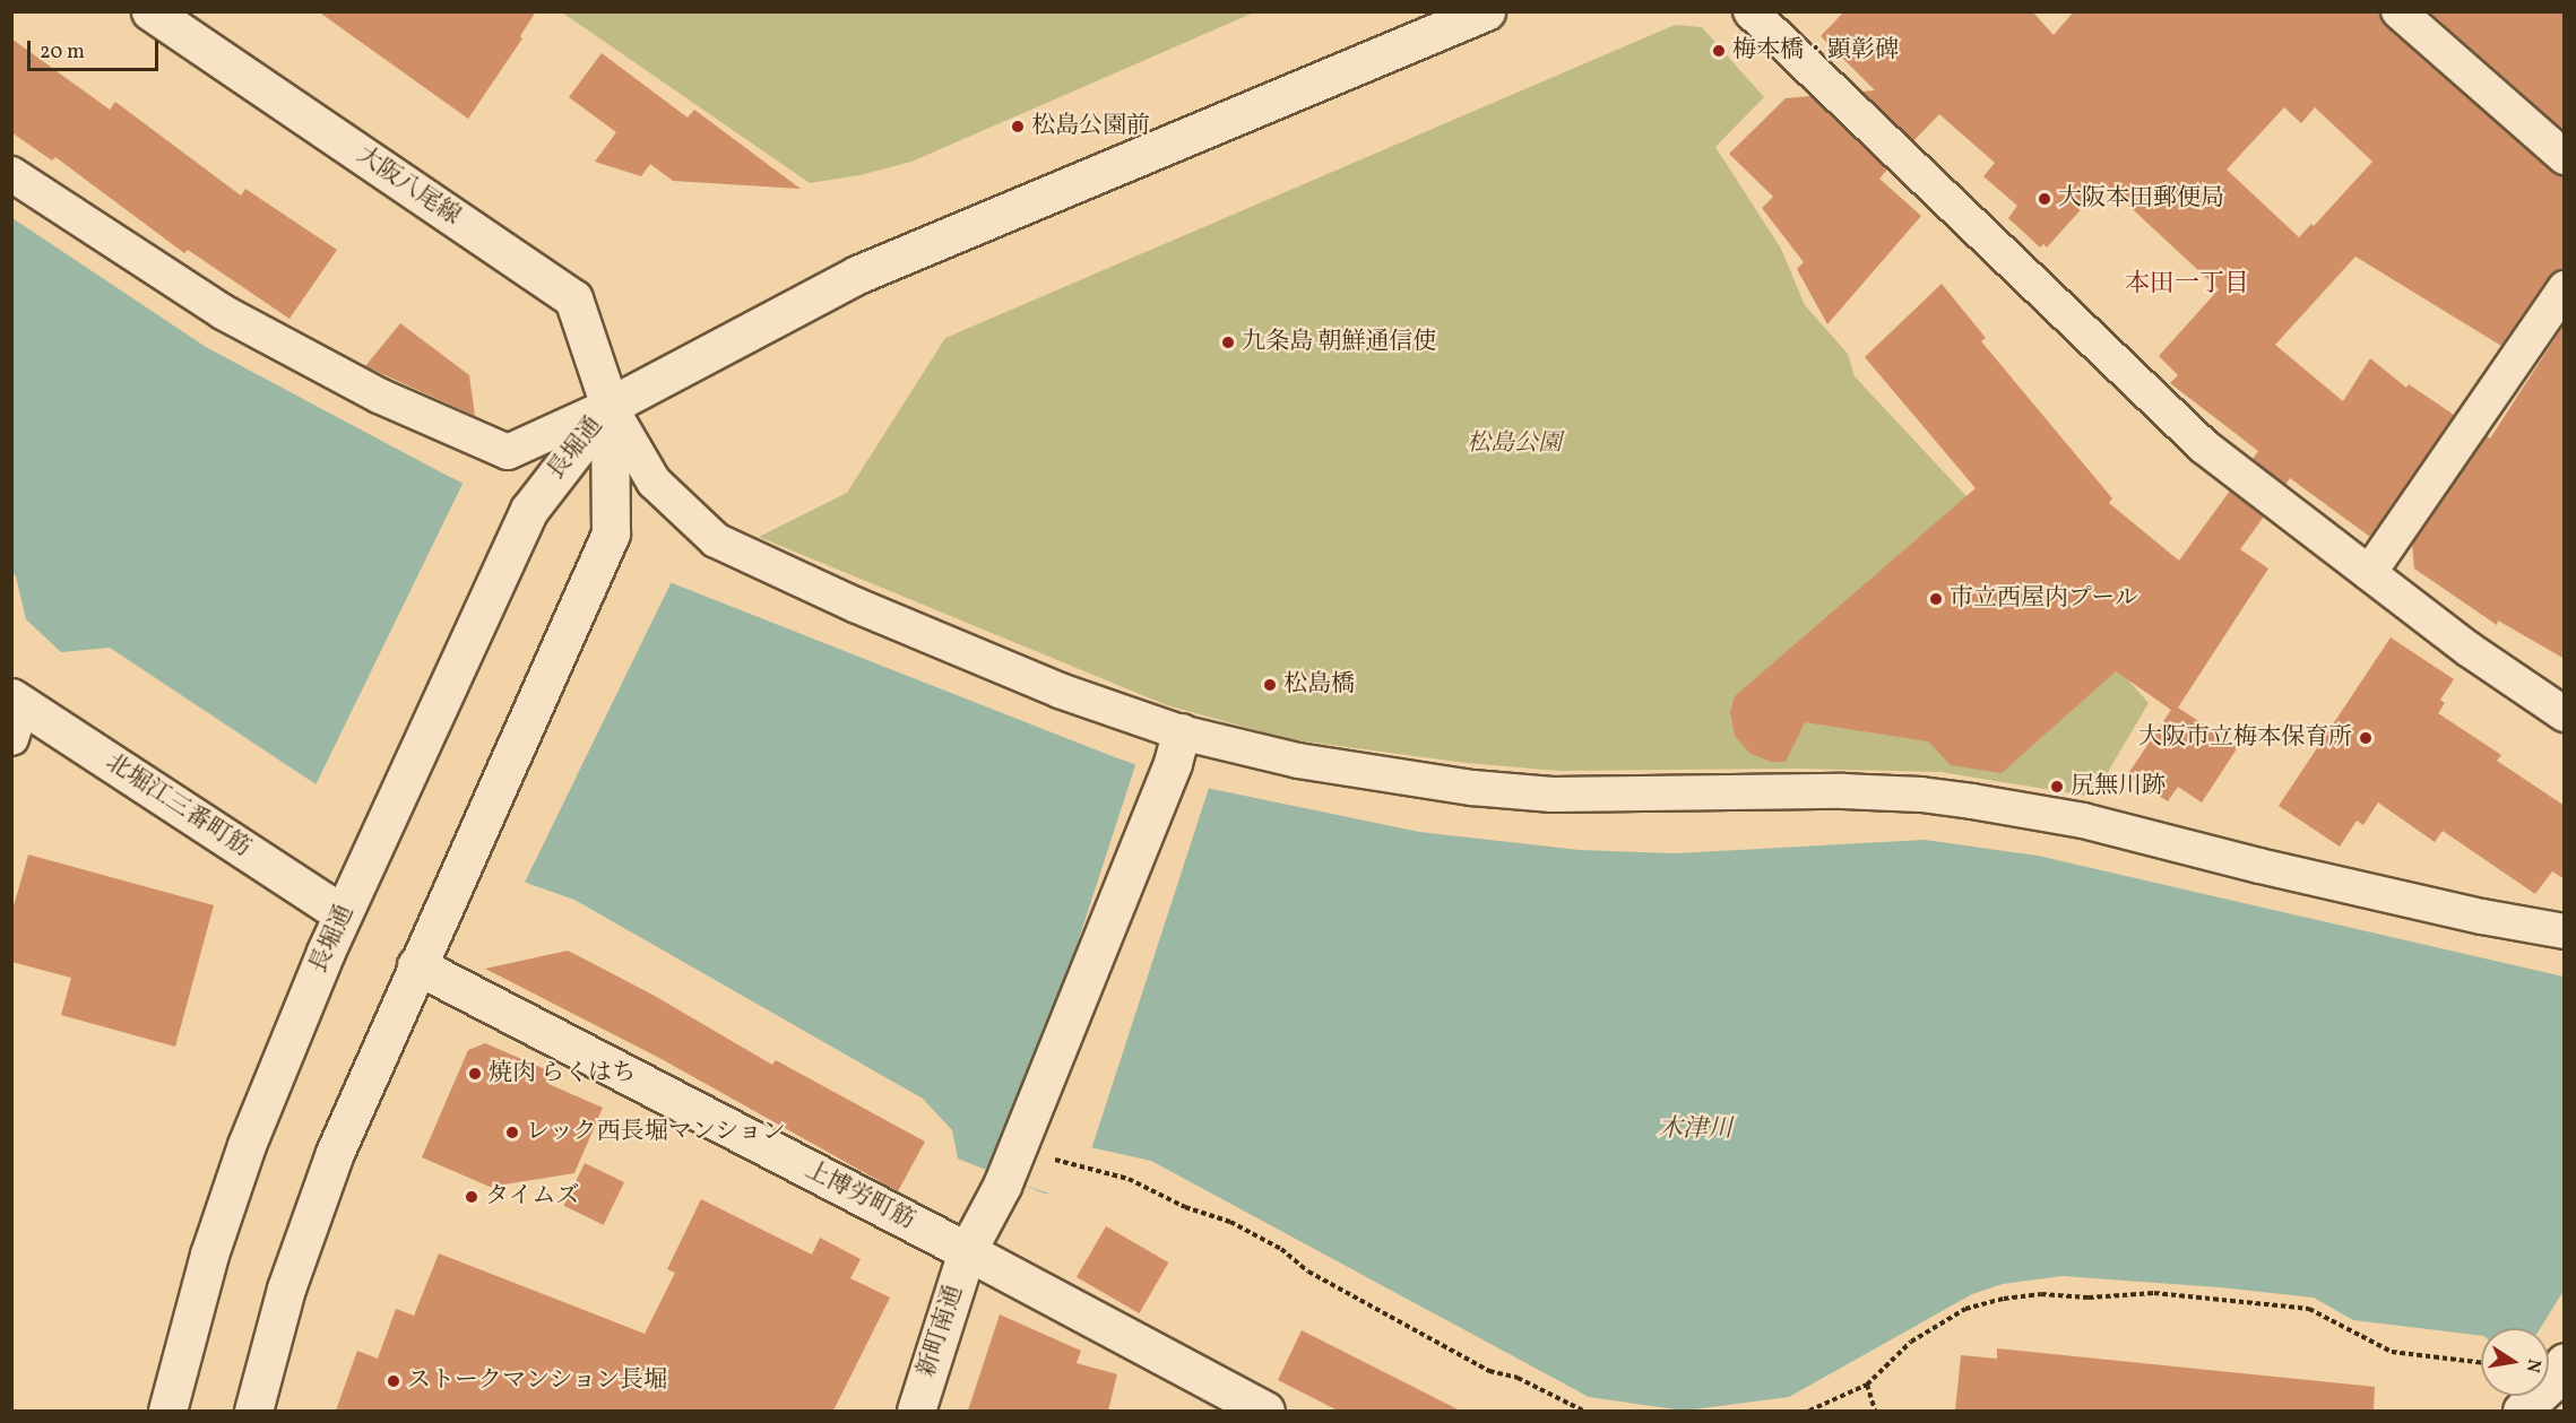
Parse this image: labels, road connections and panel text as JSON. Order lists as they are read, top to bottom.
{
  "streets": {
    "street": [
      "大阪八尾線",
      "長堀通",
      "北堀江三番町筋",
      "上博労町筋",
      "新町南通"
    ]
  },
  "crossings": [
    ["大阪八尾線", "長堀通"],
    ["長堀通", "北堀江三番町筋"],
    ["長堀通", "上博労町筋"],
    ["上博労町筋", "新町南通"]
  ],
  "districts": ["本田一丁目"],
  "water": ["木津川"],
  "parks": ["松島公園"],
  "places": [
    "梅本橋・顕彰碑",
    "松島公園前",
    "大阪本田郵便局",
    "九条島 朝鮮通信使",
    "市立西屋内プール",
    "松島橋",
    "大阪市立梅本保育所",
    "尻無川跡",
    "焼肉 らくはち",
    "レック西長堀マンション",
    "タイムズ",
    "ストークマンション長堀"
  ],
  "scale_bar": "20 m",
  "north": "right"
}
